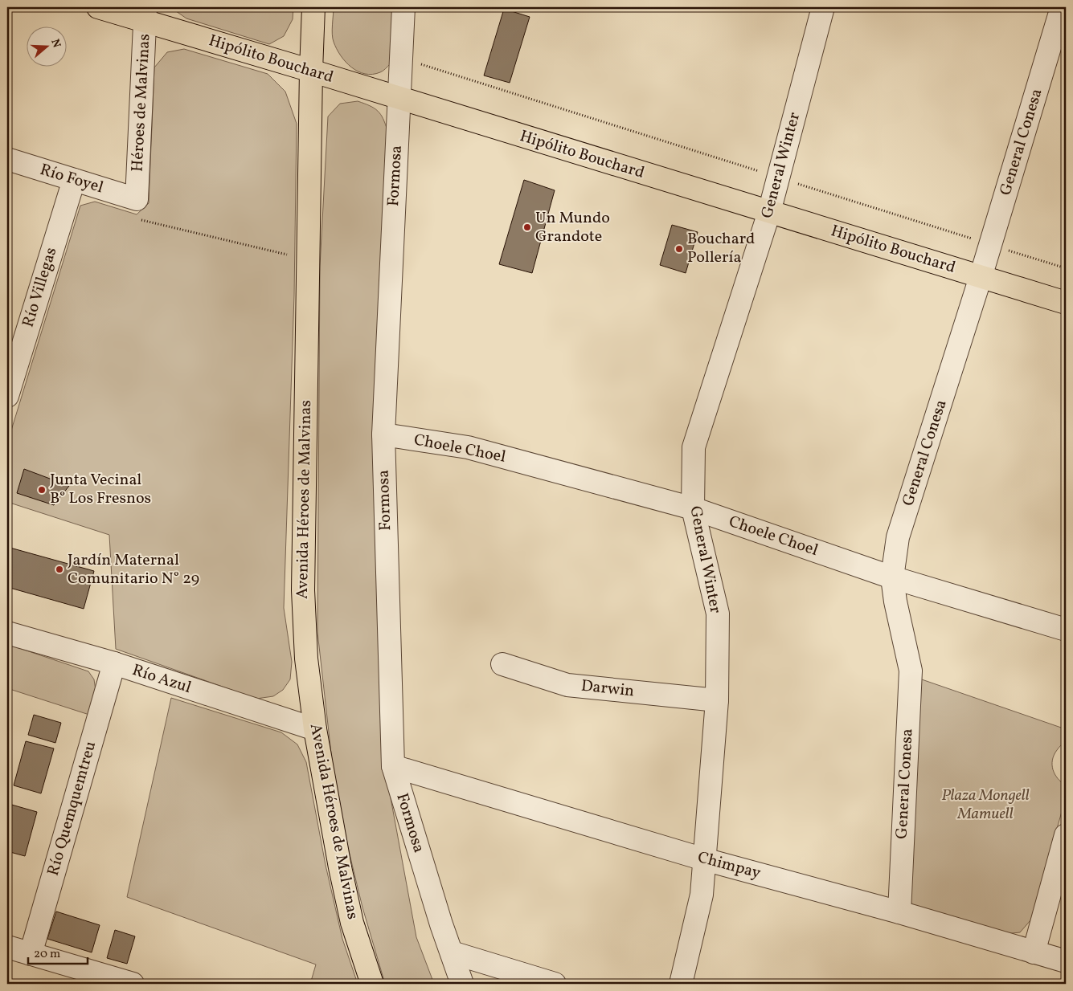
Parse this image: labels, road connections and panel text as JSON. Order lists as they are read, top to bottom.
{
  "streets": {
    "main road": ["Hipólito Bouchard", "Avenida Héroes de Malvinas"],
    "street": [
      "Héroes de Malvinas",
      "General Conesa",
      "General Winter",
      "Formosa",
      "Río Foyel",
      "Río Villegas",
      "Choele Choel",
      "Río Azul",
      "Darwin",
      "Río Quemquemtreu",
      "Chimpay"
    ]
  },
  "crossings": [
    ["Hipólito Bouchard", "Héroes de Malvinas"],
    ["Hipólito Bouchard", "General Conesa"],
    ["Hipólito Bouchard", "General Winter"],
    ["Hipólito Bouchard", "Formosa"],
    ["Hipólito Bouchard", "Avenida Héroes de Malvinas"],
    ["Héroes de Malvinas", "Río Foyel"],
    ["General Conesa", "Choele Choel"],
    ["General Conesa", "Chimpay"],
    ["General Winter", "Choele Choel"],
    ["General Winter", "Darwin"],
    ["General Winter", "Chimpay"],
    ["Formosa", "Choele Choel"],
    ["Formosa", "Chimpay"],
    ["Río Foyel", "Río Villegas"],
    ["Avenida Héroes de Malvinas", "Río Azul"],
    ["Río Azul", "Río Quemquemtreu"]
  ],
  "parks": ["Plaza Mongell Mamuell"],
  "places": [
    "Un Mundo Grandote",
    "Bouchard Pollería",
    "Junta Vecinal B° Los Fresnos",
    "Jardín Maternal Comunitario N° 29"
  ],
  "scale_bar": "20 m",
  "north": "right"
}
